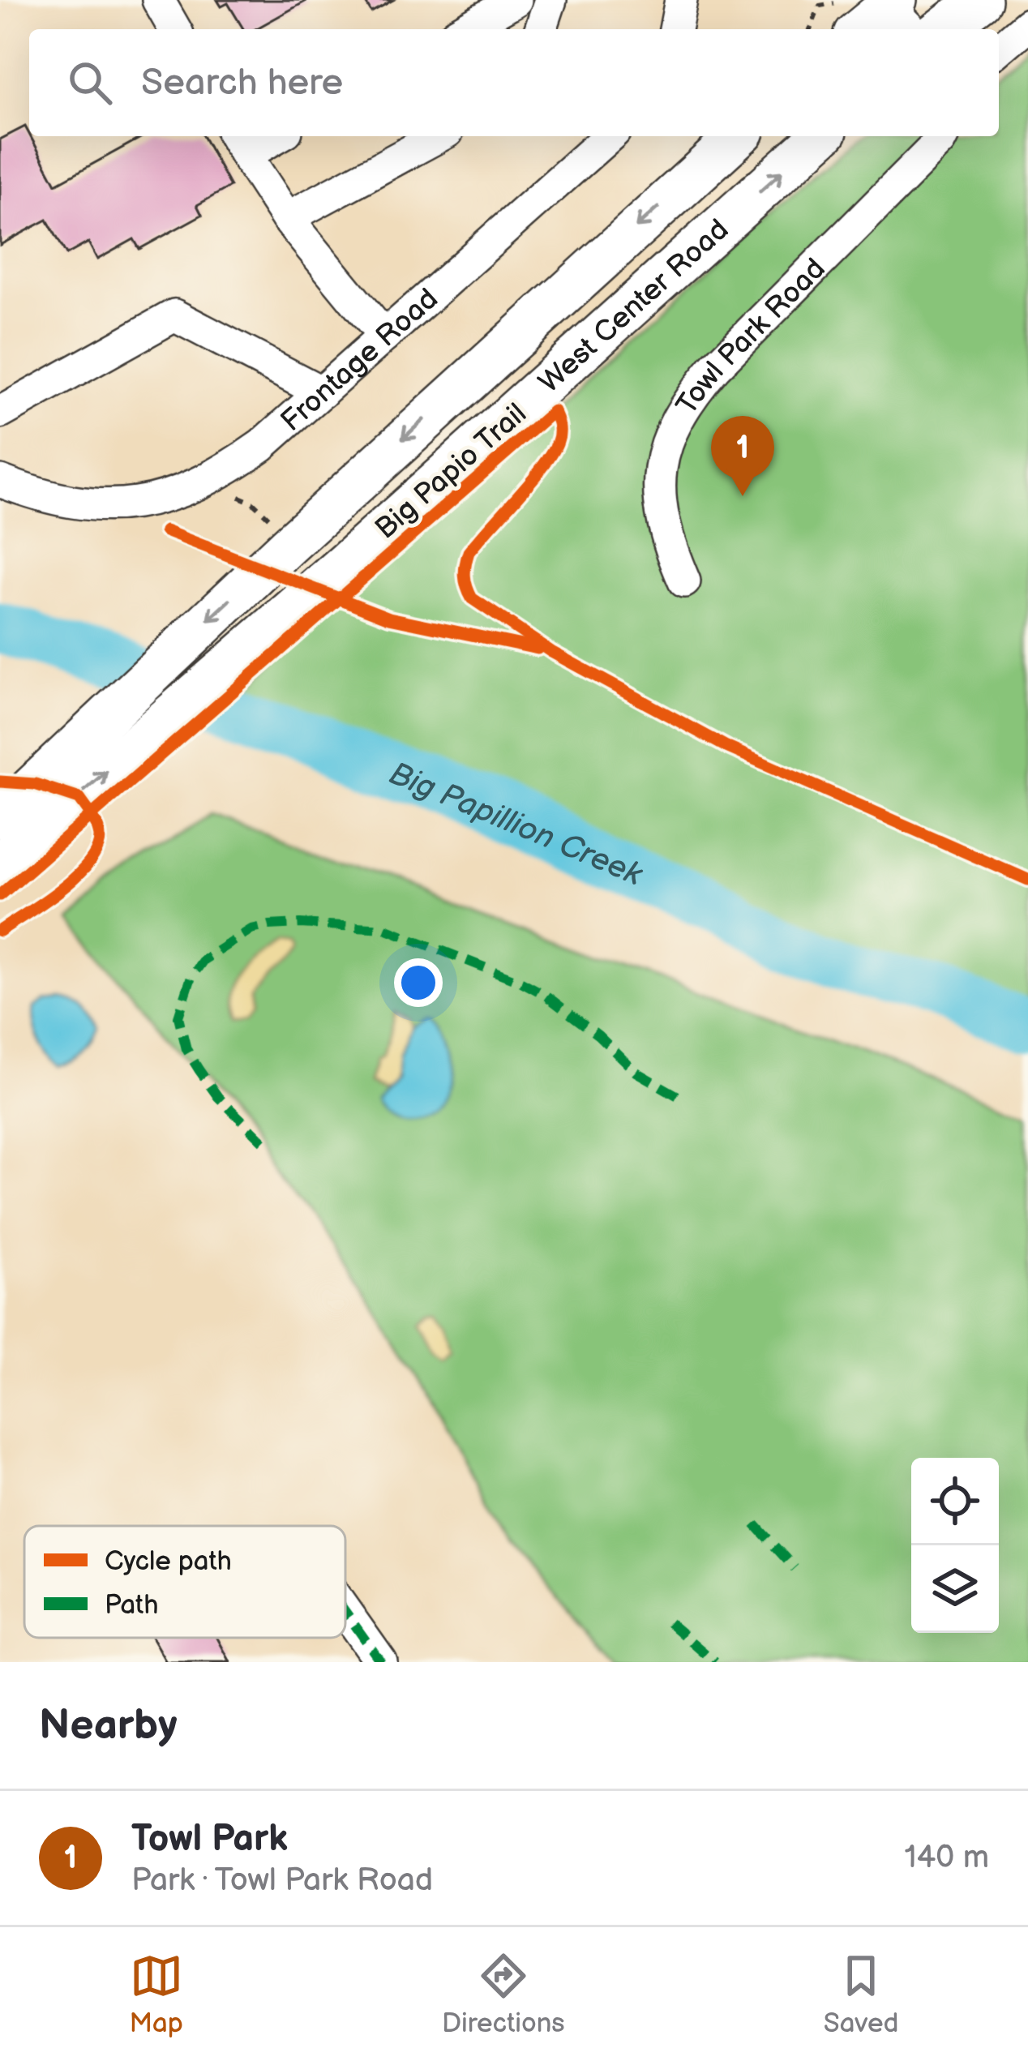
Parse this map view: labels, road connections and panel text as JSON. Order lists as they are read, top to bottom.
{
  "streets": {
    "main road": ["West Center Road"],
    "street": ["Towl Park Road", "Frontage Road"],
    "cycle path": ["Big Papio Trail"]
  },
  "water": ["Big Papillion Creek"],
  "legend": ["Cycle path", "Path"],
  "page": {
    "search": "Search here",
    "pins": "1",
    "heading": "Nearby",
    "list": [
      {
        "mark": "1",
        "name": "Towl Park",
        "note": "Park · Towl Park Road",
        "value": "140 m"
      }
    ],
    "nav": ["Map", "Directions", "Saved"]
  }
}
